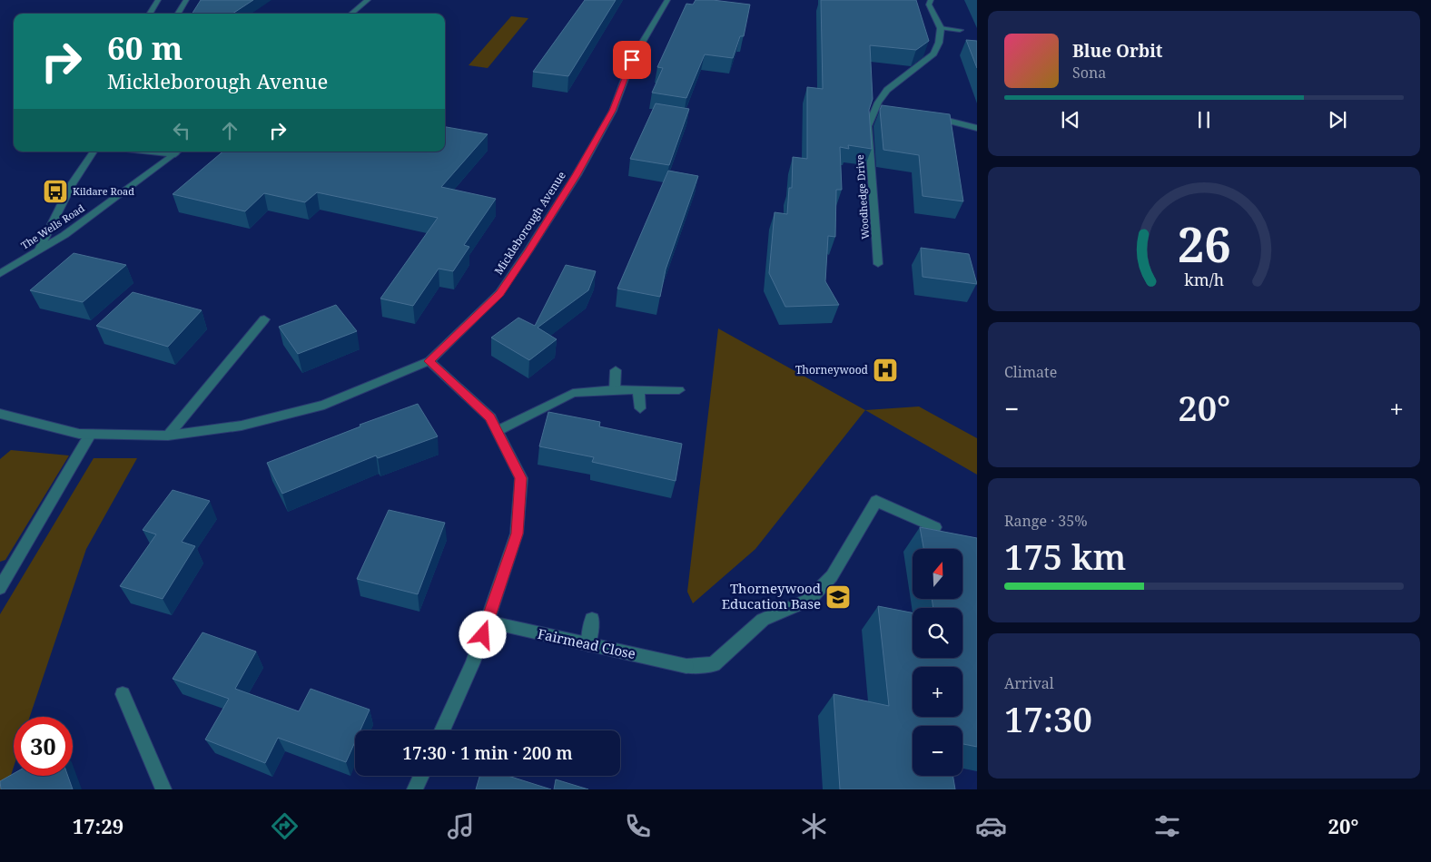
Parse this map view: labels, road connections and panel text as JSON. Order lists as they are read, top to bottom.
{
  "streets": {
    "street": [
      "Woodhedge Drive",
      "Mickleborough Avenue",
      "The Wells Road",
      "Fairmead Close"
    ]
  },
  "places": {
    "bus stop": ["Kildare Road"],
    "hospital": ["Thorneywood"],
    "school or university": ["Thorneywood Education Base"]
  },
  "north": "top",
  "page": {
    "turn": ["60 m", "Mickleborough Avenue"],
    "song": ["Blue Orbit", "Sona"],
    "tile": [
      "Climate",
      ["Range · 35%", "175 km"],
      ["Arrival", "17:30"]
    ],
    "heat": ["−", "20°", "+"],
    "map_buttons": ["+", "−"],
    "limit": "30",
    "trip": "17:30 · 1 min · 200 m",
    "tabs": ["17:29", "20°"],
    "gauge": ["26", "km/h"]
  }
}
